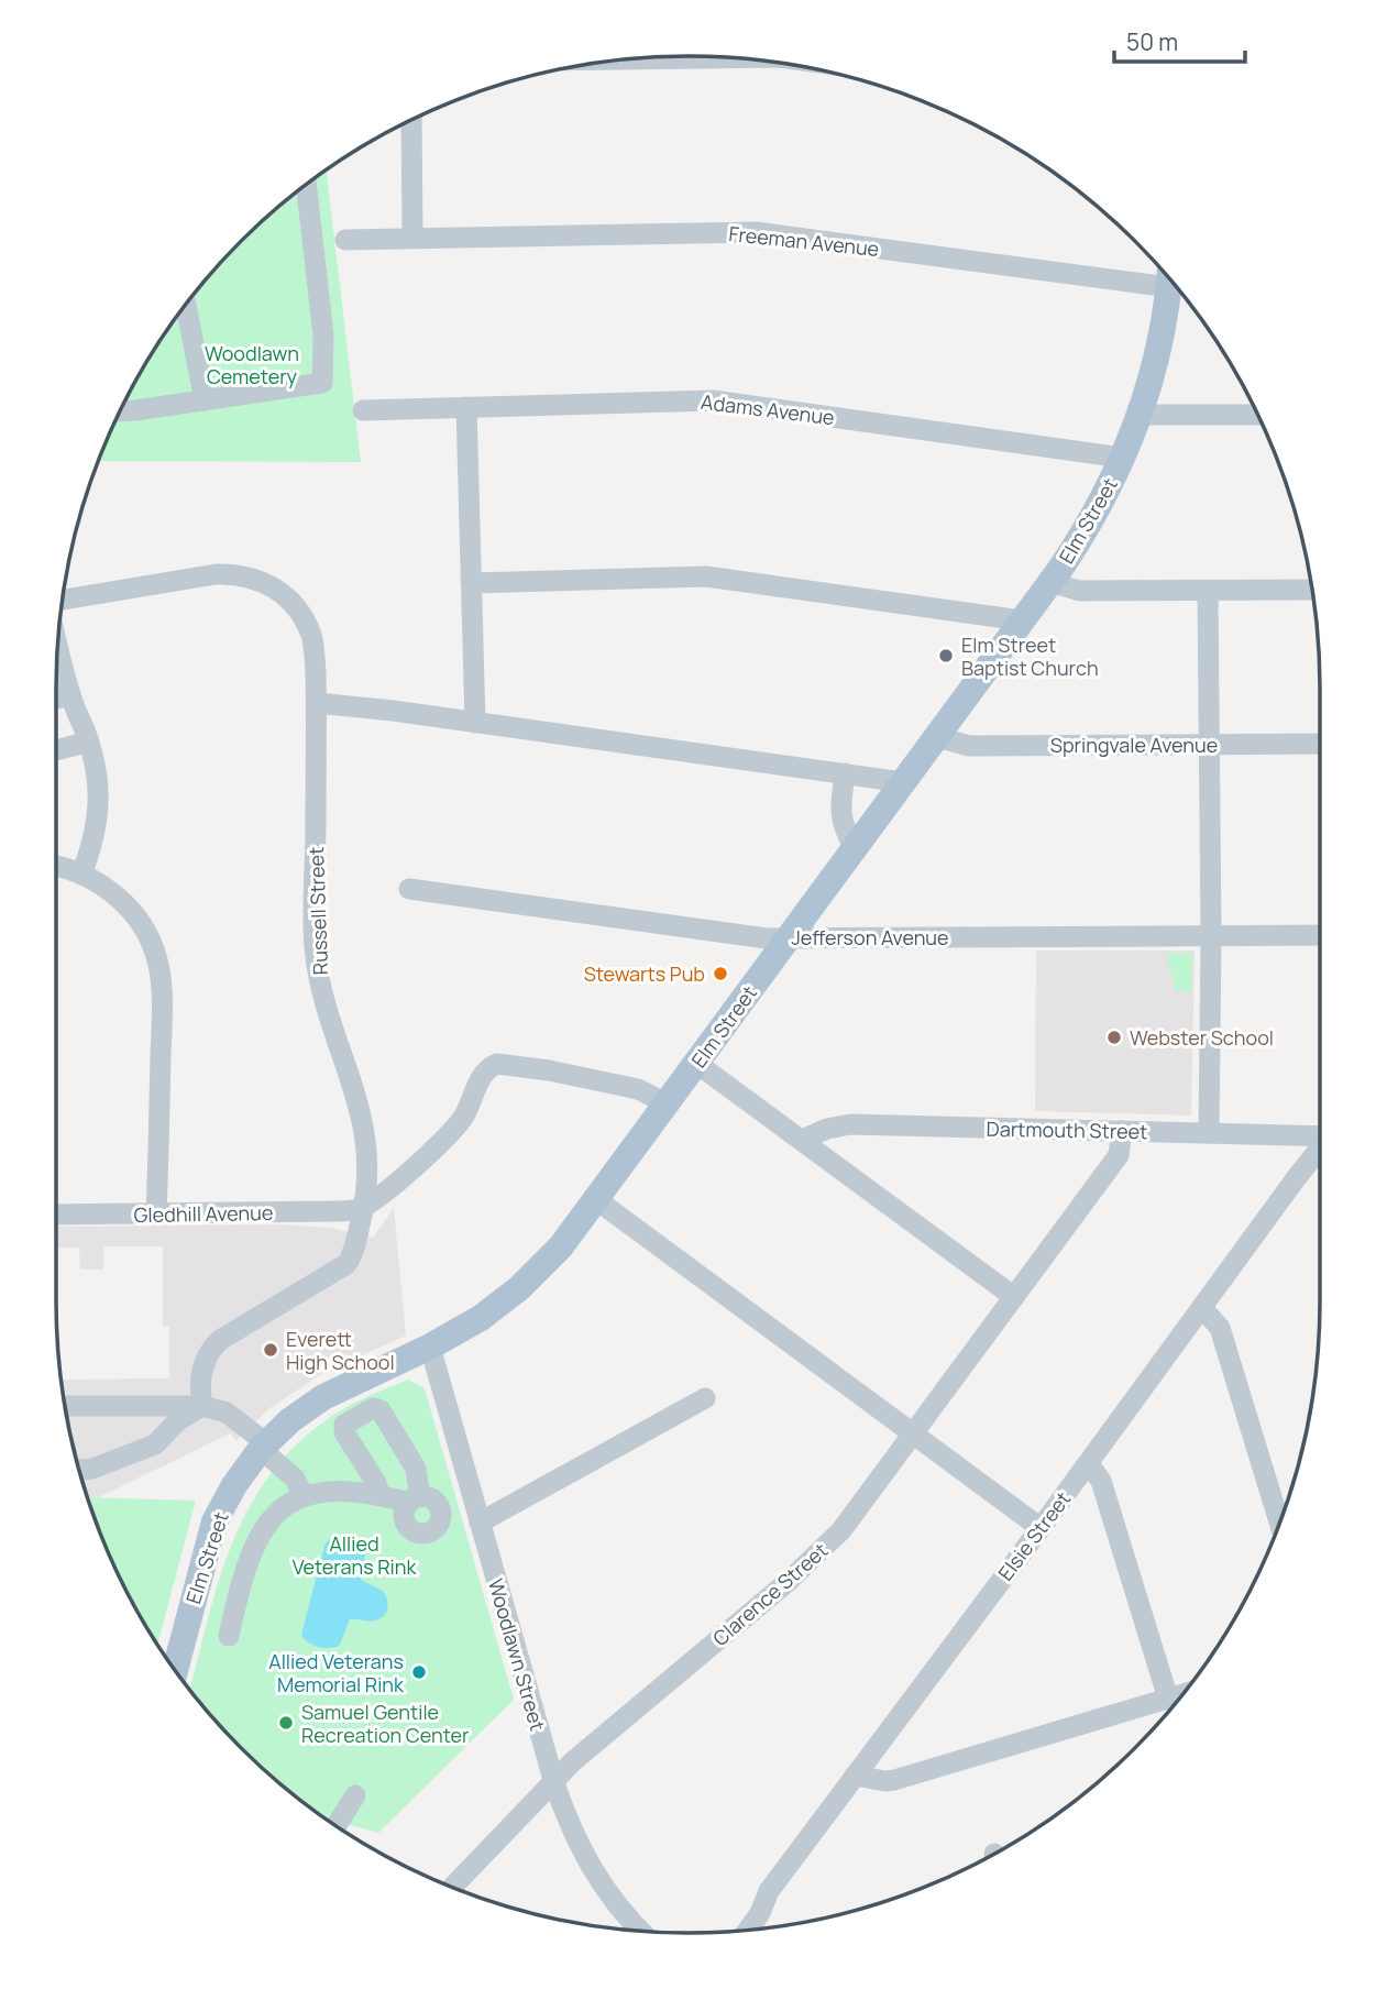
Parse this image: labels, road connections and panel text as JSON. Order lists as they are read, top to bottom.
{
  "streets": {
    "main road": ["Elm Street"],
    "street": [
      "Freeman Avenue",
      "Adams Avenue",
      "Springvale Avenue",
      "Russell Street",
      "Jefferson Avenue",
      "Dartmouth Street",
      "Gledhill Avenue",
      "Elsie Street",
      "Clarence Street",
      "Woodlawn Street"
    ]
  },
  "crossings": [
    ["Adams Avenue", "Elm Street"],
    ["Elm Street", "Springvale Avenue"],
    ["Elm Street", "Jefferson Avenue"],
    ["Elm Street", "Woodlawn Street"],
    ["Russell Street", "Gledhill Avenue"],
    ["Dartmouth Street", "Clarence Street"],
    ["Clarence Street", "Woodlawn Street"]
  ],
  "parks": ["Woodlawn Cemetery", "Allied Veterans Rink"],
  "places": [
    "Elm Street Baptist Church",
    "Stewarts Pub",
    "Webster School",
    "Everett High School",
    "Allied Veterans Memorial Rink",
    "Samuel Gentile Recreation Center"
  ],
  "scale_bar": "50 m"
}
